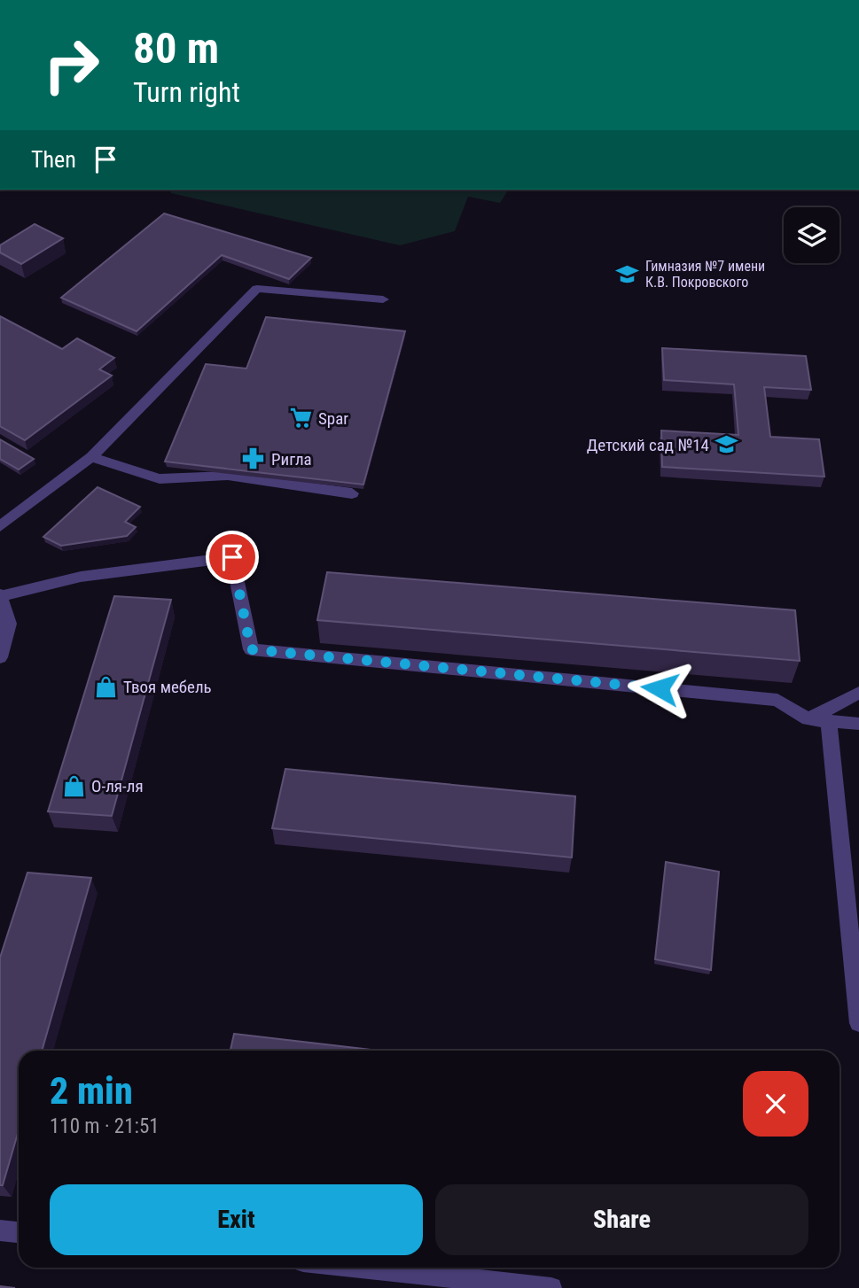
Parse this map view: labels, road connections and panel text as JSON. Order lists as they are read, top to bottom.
{
  "places": {
    "school or university": ["Гимназия №7 имени К.В. Покровского", "Детский сад №14"],
    "supermarket": ["Spar"],
    "pharmacy": ["Ригла"],
    "shop": ["Твоя мебель", "О-ля-ля"]
  },
  "page": {
    "turn": ["80 m", "Turn right"],
    "then": "Then",
    "heading": ["2 min", "110 m · 21:51"],
    "buttons": ["Exit", "Share"]
  }
}
